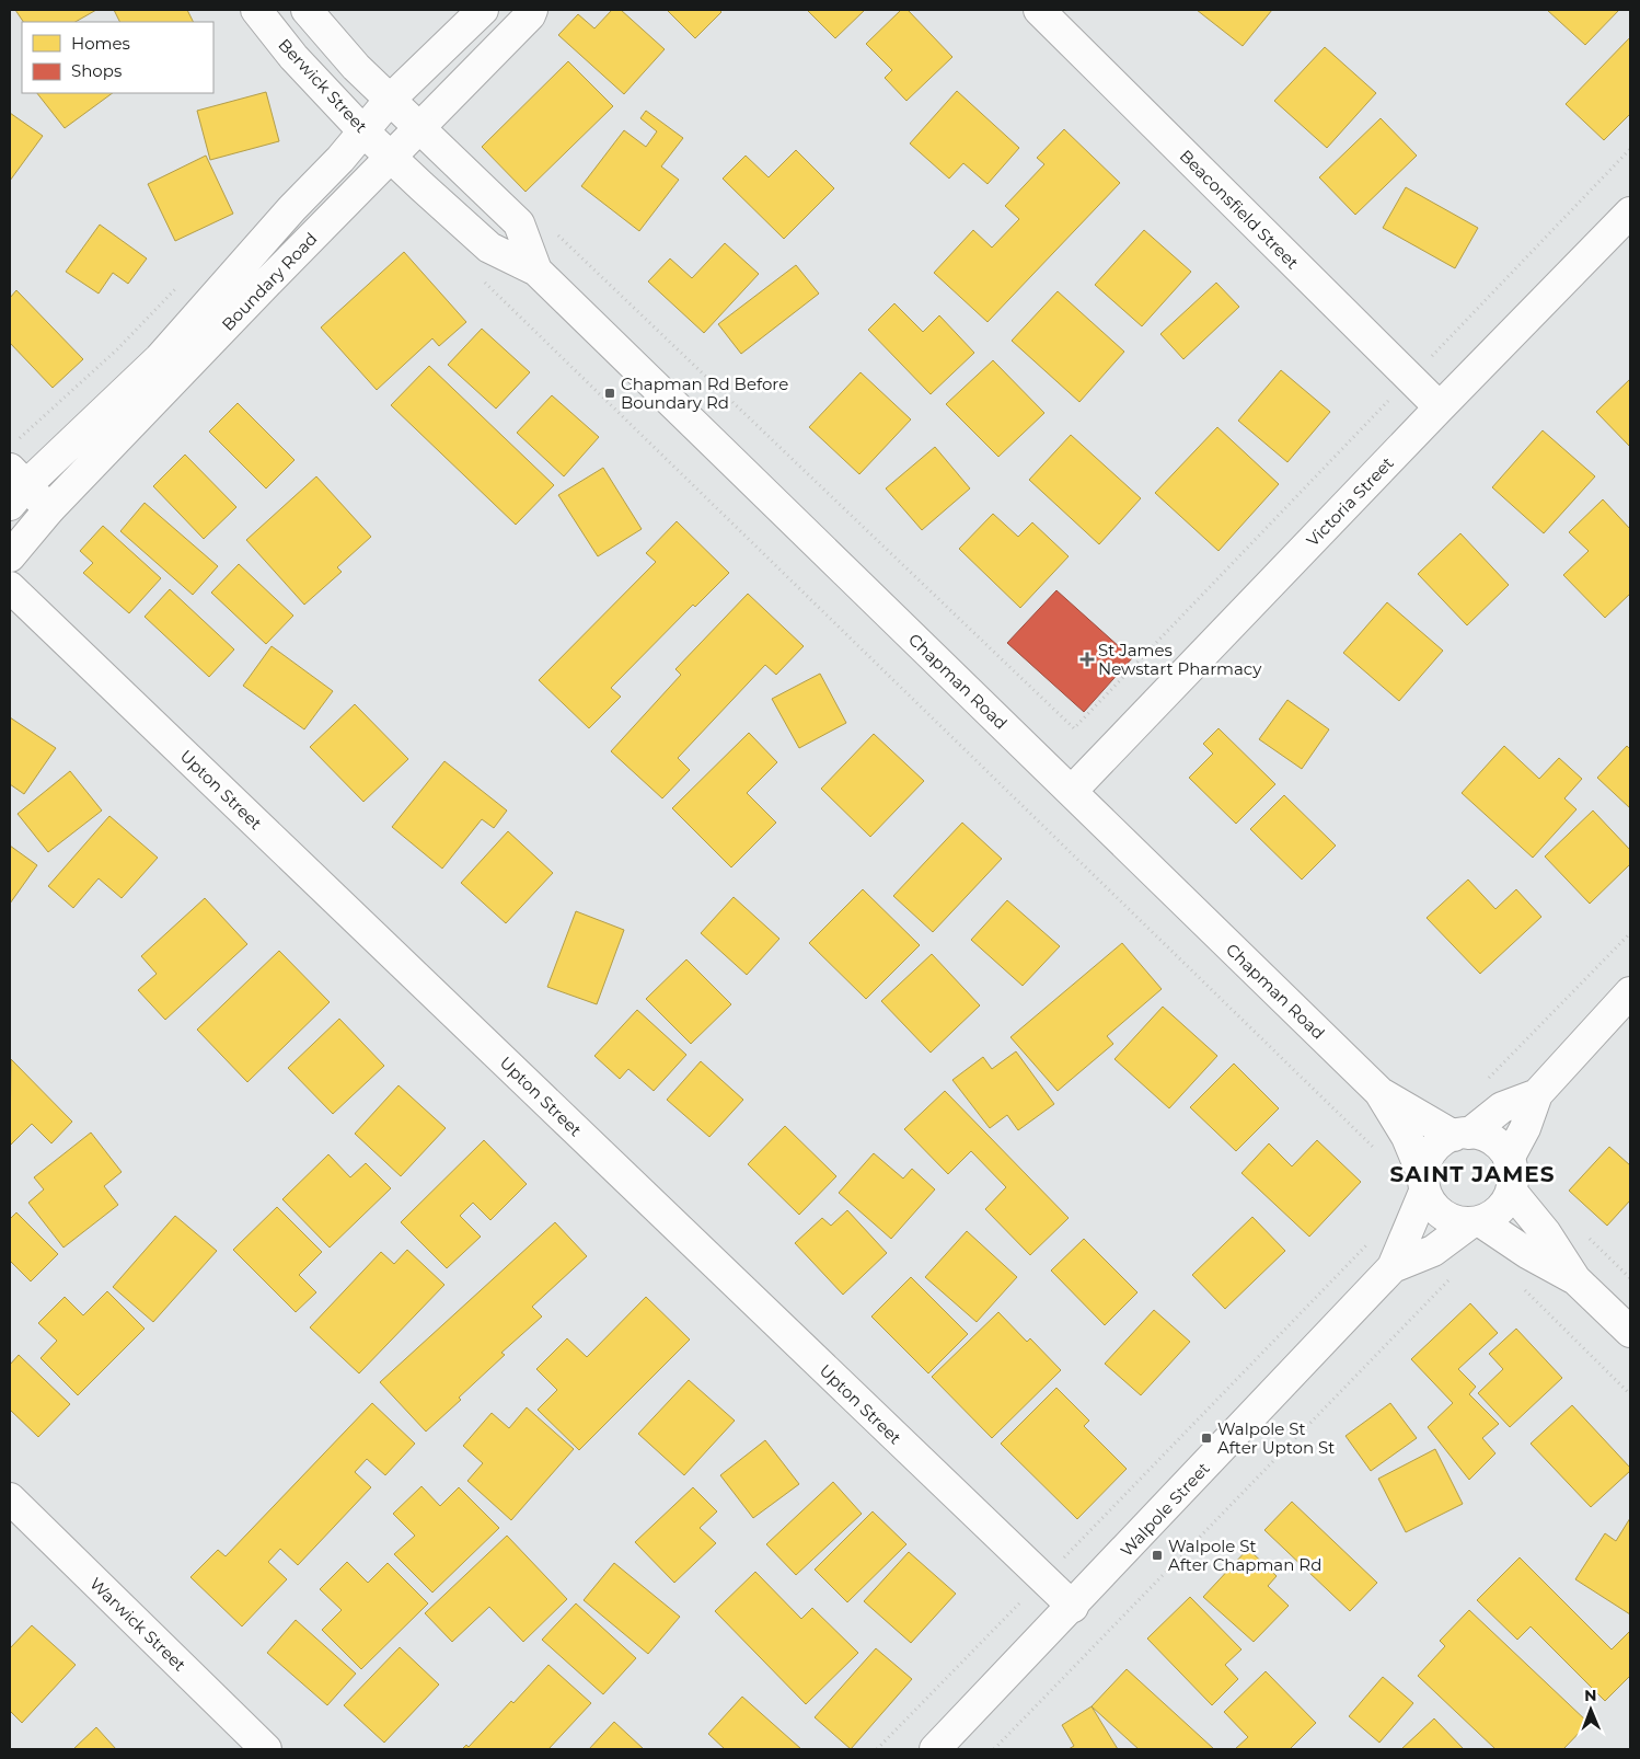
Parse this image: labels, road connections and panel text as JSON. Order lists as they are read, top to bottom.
{
  "streets": {
    "street": [
      "Berwick Street",
      "Beaconsfield Street",
      "Boundary Road",
      "Victoria Street",
      "Chapman Road",
      "Upton Street",
      "Walpole Street",
      "Warwick Street"
    ]
  },
  "crossings": [
    ["Berwick Street", "Boundary Road"],
    ["Berwick Street", "Chapman Road"],
    ["Beaconsfield Street", "Victoria Street"],
    ["Boundary Road", "Chapman Road"],
    ["Victoria Street", "Chapman Road"],
    ["Chapman Road", "Walpole Street"],
    ["Upton Street", "Walpole Street"]
  ],
  "districts": ["SAINT JAMES"],
  "places": {
    "transit": ["Chapman Rd Before Boundary Rd", "Walpole St After Upton St", "Walpole St After Chapman Rd"],
    "health": ["St James Newstart Pharmacy"]
  },
  "legend": ["Homes", "Shops"],
  "north": "top"
}
